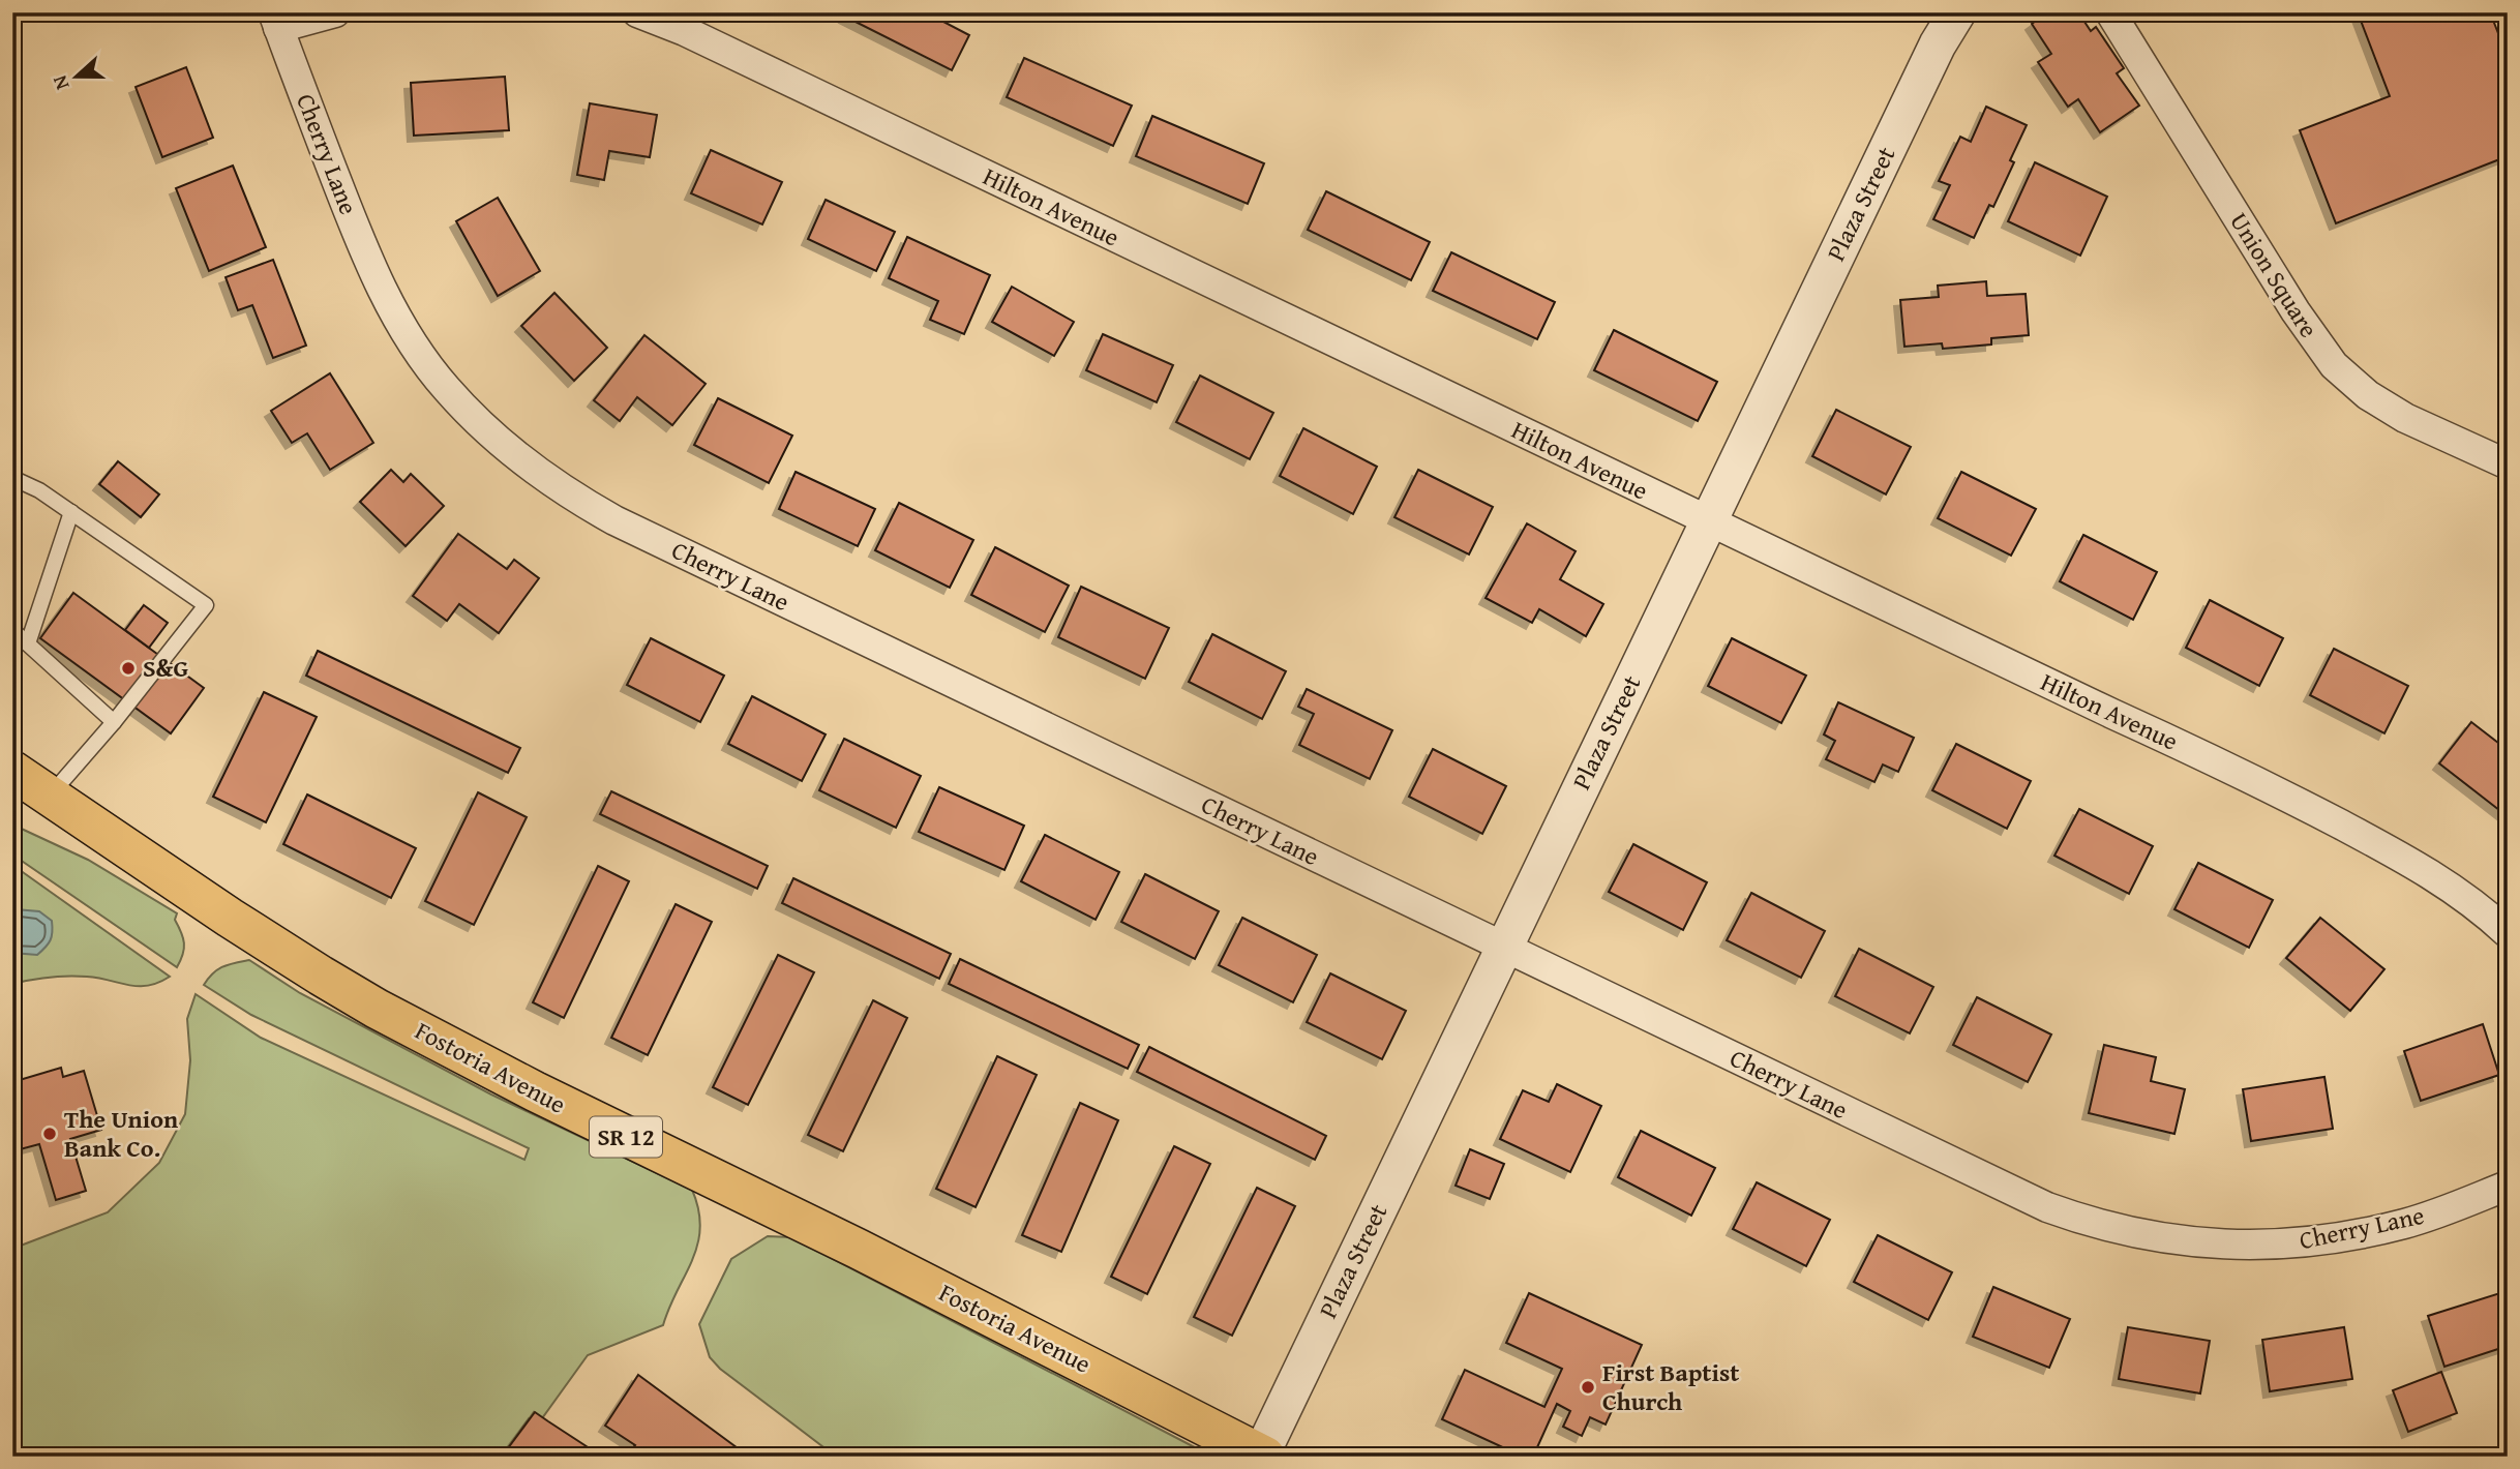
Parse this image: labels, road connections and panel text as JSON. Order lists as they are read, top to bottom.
{
  "streets": {
    "main road": ["Fostoria Avenue", "SR 12"],
    "street": [
      "Cherry Lane",
      "Plaza Street",
      "Hilton Avenue",
      "Union Square"
    ]
  },
  "crossings": [
    ["Cherry Lane", "Plaza Street"],
    ["Plaza Street", "Hilton Avenue"],
    ["Plaza Street", "Fostoria Avenue"]
  ],
  "places": ["S&G", "The Union Bank Co.", "First Baptist Church"],
  "north": "left"
}
